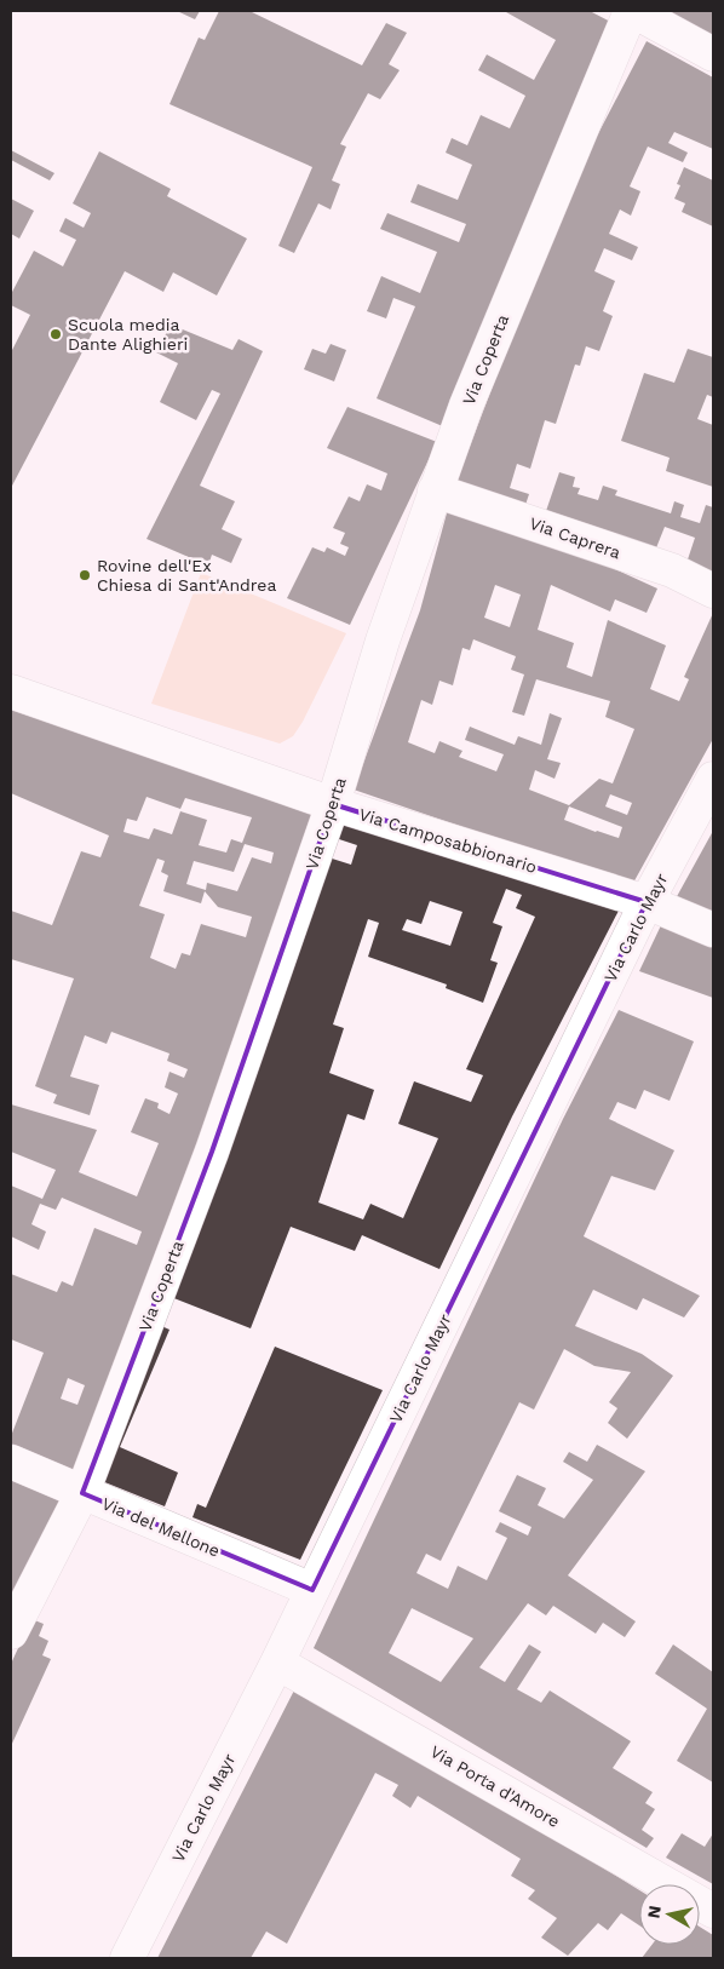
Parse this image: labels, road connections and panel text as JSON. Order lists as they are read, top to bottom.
{
  "streets": {
    "street": [
      "Via Coperta",
      "Via Caprera",
      "Via Camposabbionario",
      "Via Carlo Mayr",
      "Via del Mellone",
      "Via Porta d'Amore"
    ]
  },
  "crossings": [
    ["Via Coperta", "Via Caprera"],
    ["Via Coperta", "Via Camposabbionario"],
    ["Via Coperta", "Via del Mellone"],
    ["Via Camposabbionario", "Via Carlo Mayr"],
    ["Via Carlo Mayr", "Via del Mellone"],
    ["Via Carlo Mayr", "Via Porta d'Amore"]
  ],
  "places": ["Scuola media Dante Alighieri", "Rovine dell'Ex Chiesa di Sant'Andrea"],
  "north": "left"
}
